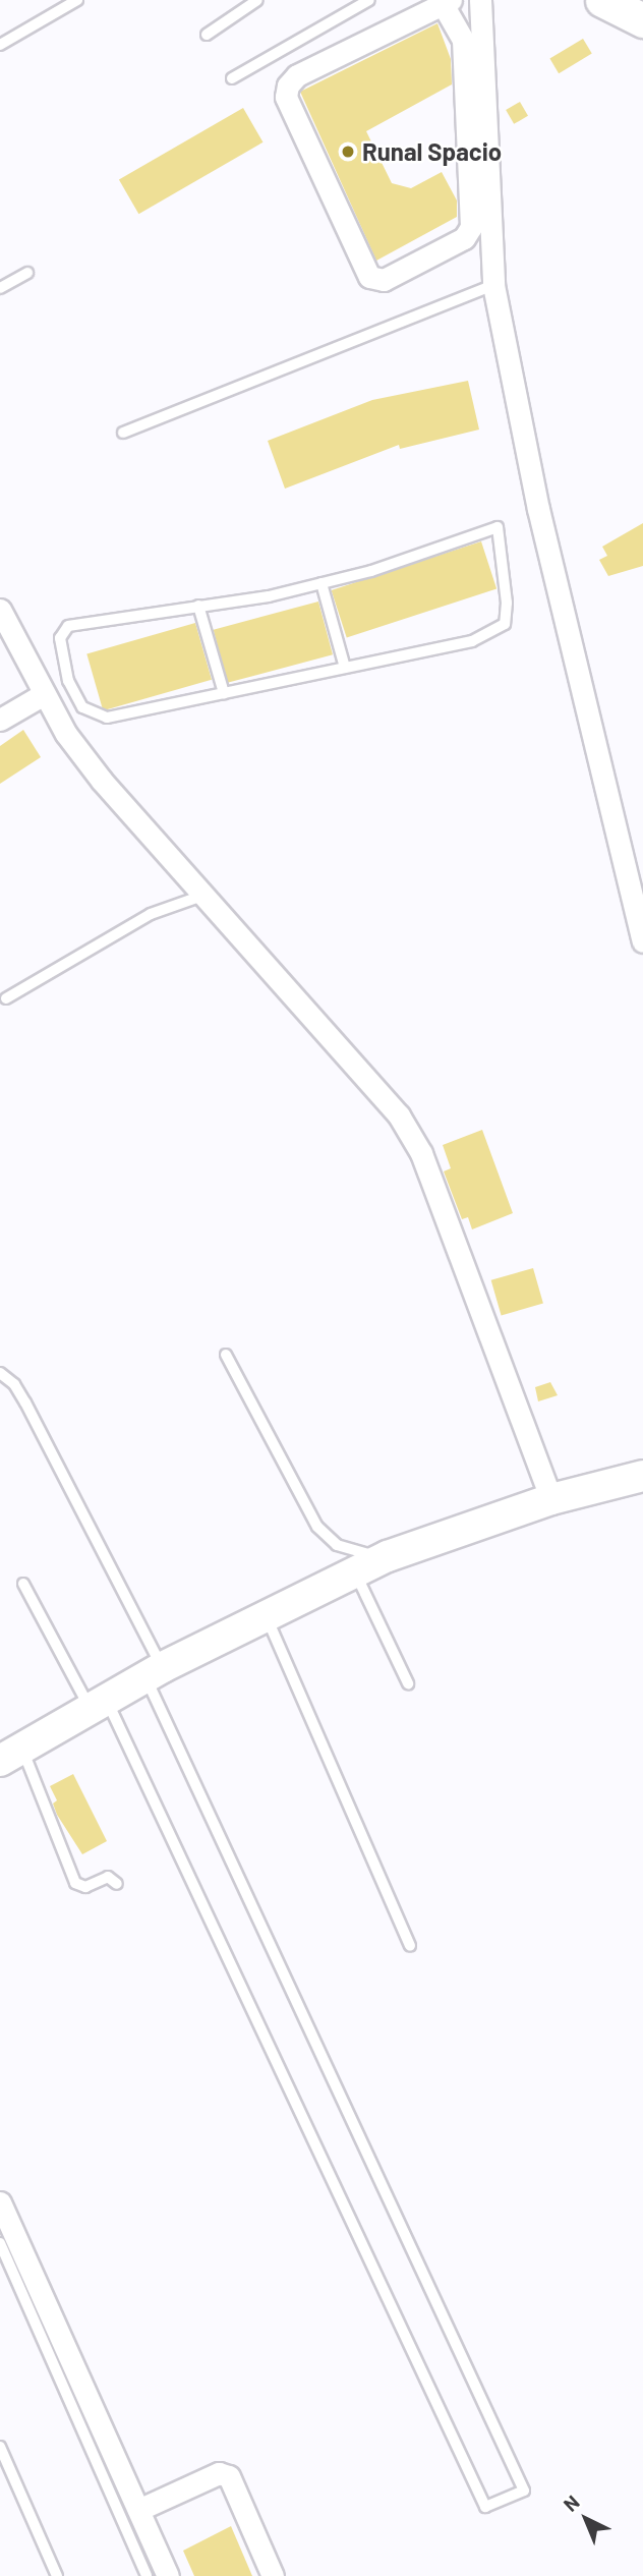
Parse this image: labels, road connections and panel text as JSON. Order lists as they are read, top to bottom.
{
  "places": ["Runal Spacio"],
  "north": "top left"
}
